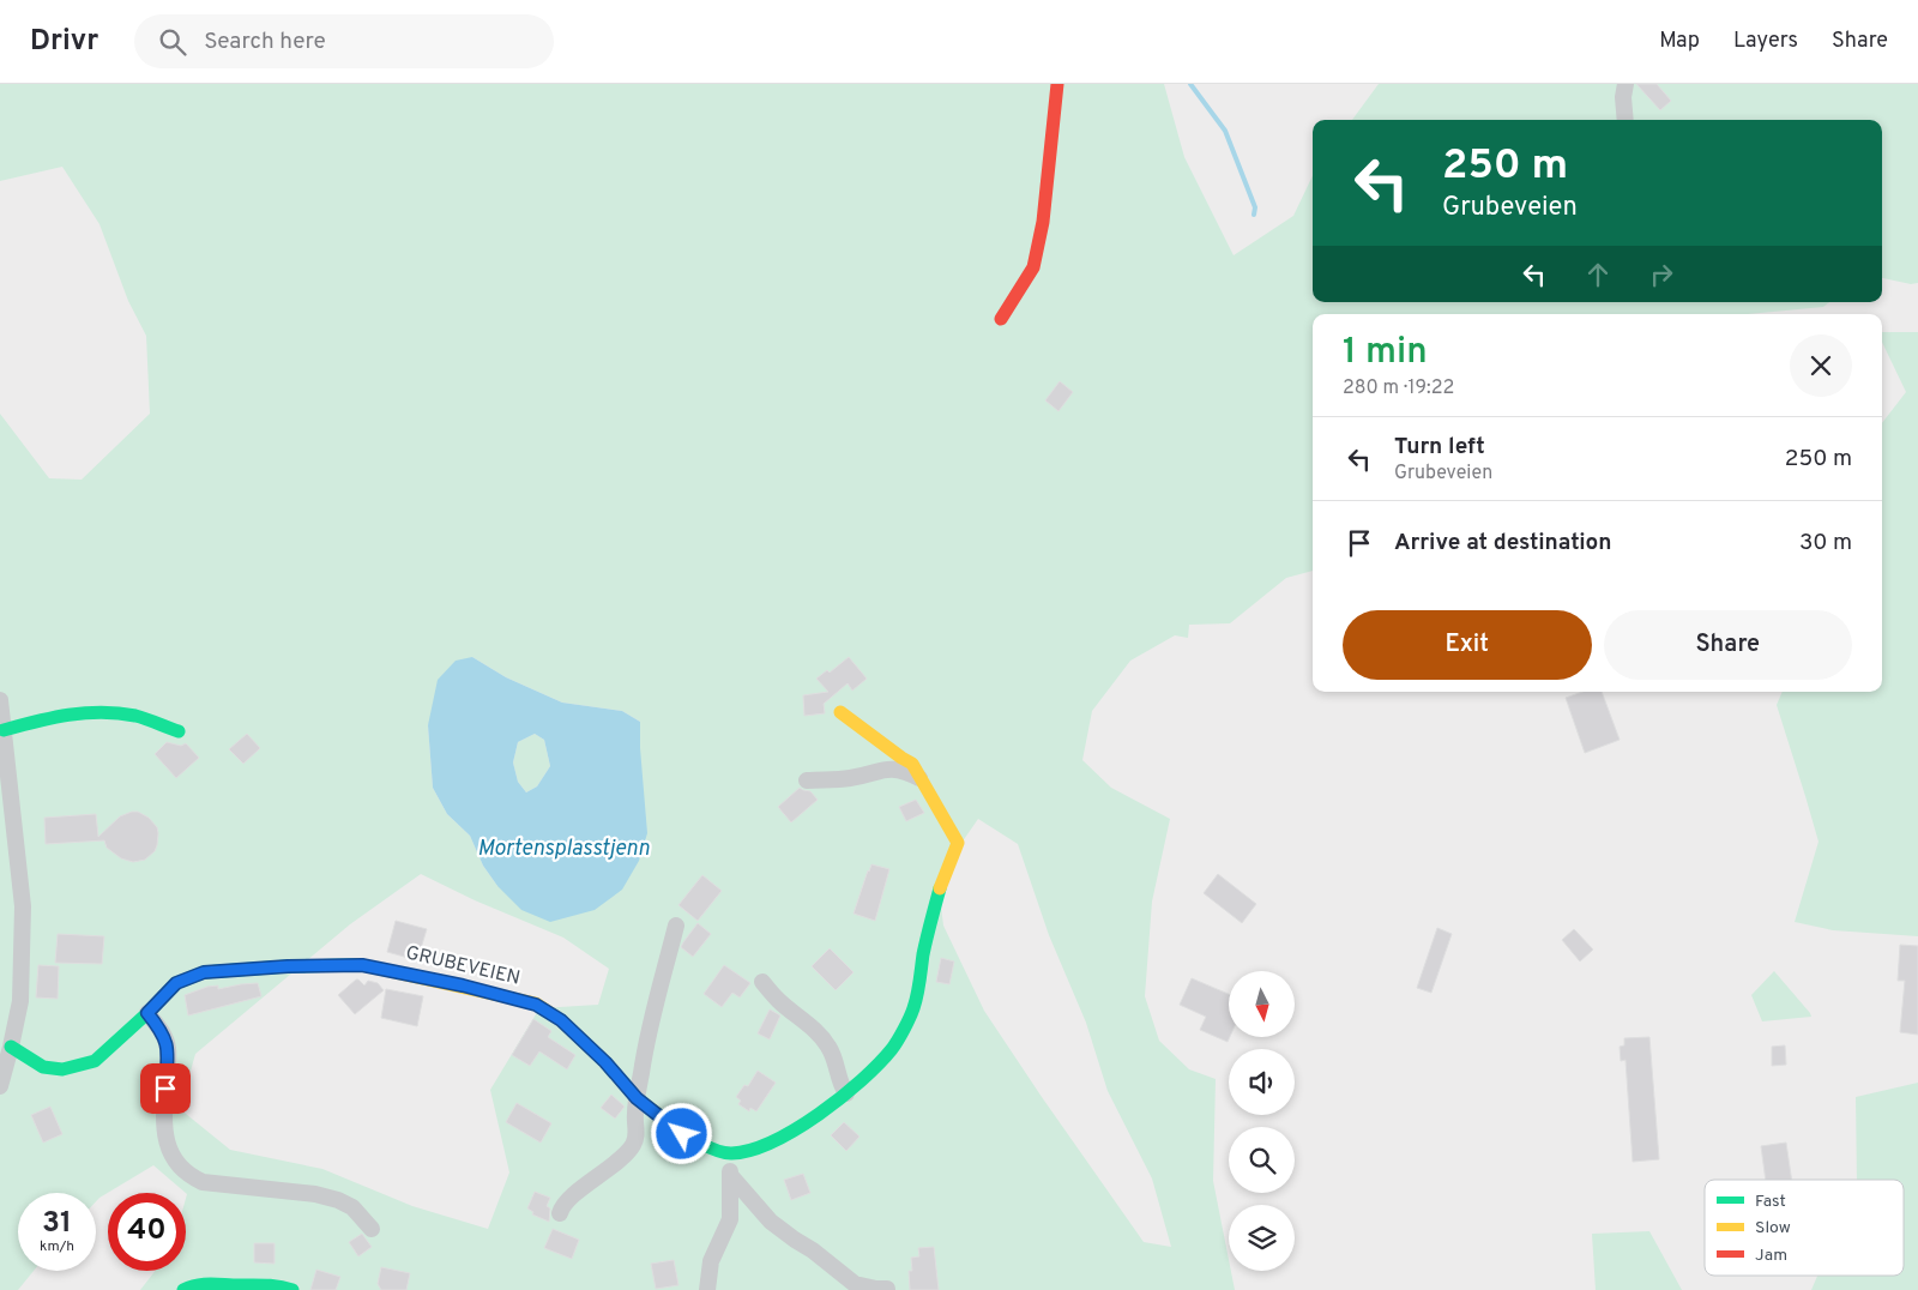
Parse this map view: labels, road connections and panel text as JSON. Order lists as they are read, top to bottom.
{
  "streets": {
    "street": ["GRUBEVEIEN"]
  },
  "water": ["Mortensplasstjenn"],
  "legend": ["Fast", "Slow", "Jam"],
  "north": "bottom",
  "page": {
    "header": "Drivr",
    "search": "Search here",
    "nav": ["Map", "Layers", "Share"],
    "turn": ["250 m", "Grubeveien"],
    "heading": ["1 min", "280 m · 19:22"],
    "list": [
      {
        "name": "Turn left",
        "note": "Grubeveien",
        "value": "250 m"
      },
      {
        "name": "Arrive at destination",
        "value": "30 m"
      }
    ],
    "buttons": ["Exit", "Share"],
    "speed": "31 km/h",
    "limit": "40"
  }
}
